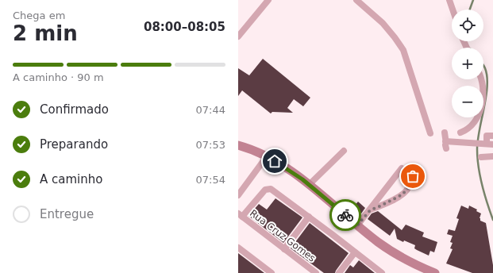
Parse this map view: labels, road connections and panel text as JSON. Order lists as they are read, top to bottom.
{
  "streets": {
    "street": ["Rua Cruz Gomes"]
  },
  "page": {
    "heading": ["2 min", "Chega em", "08:00–08:05"],
    "map_buttons": ["+", "−"],
    "bar": "A caminho · 90 m",
    "list": [
      ["Confirmado", "07:44"],
      ["Preparando", "07:53"],
      ["A caminho", "07:54"],
      "Entregue"
    ]
  }
}
